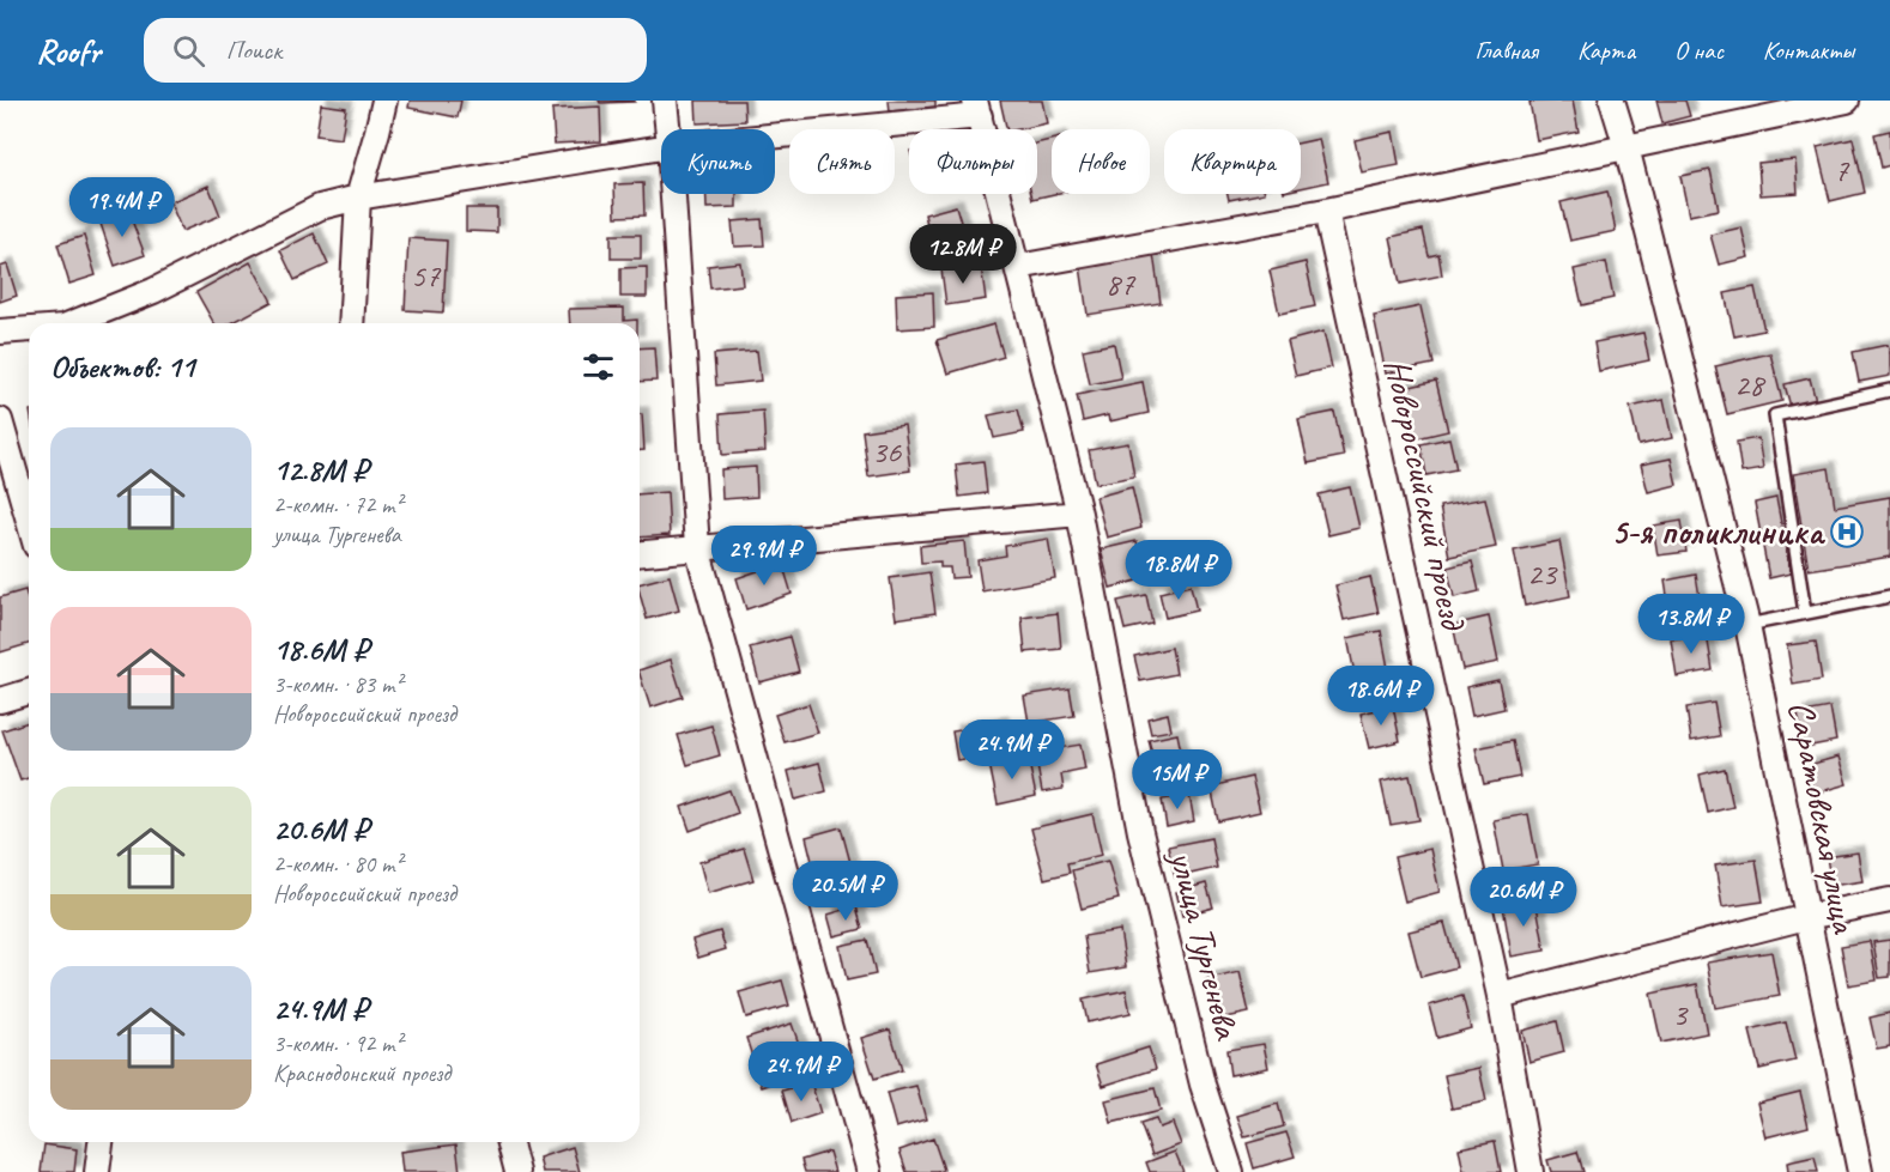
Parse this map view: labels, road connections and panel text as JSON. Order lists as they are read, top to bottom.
{
  "streets": {
    "street": ["Новороссийский проезд", "Саратовская улица", "улица Тургенева"]
  },
  "places": {
    "hospital": ["5-я поликлиника"]
  },
  "house_numbers": [
    "7",
    "57",
    "87",
    "28",
    "36",
    "23",
    "3"
  ],
  "page": {
    "header": "Roofr",
    "search": "Поиск",
    "nav": [
      "Главная",
      "Карта",
      "О нас",
      "Контакты"
    ],
    "chip": [
      "Купить",
      "Снять",
      "Фильтры",
      "Новое",
      "Квартира"
    ],
    "price": [
      "19.4M ₽",
      "12.8M ₽",
      "29.9M ₽",
      "18.8M ₽",
      "13.8M ₽",
      "18.6M ₽",
      "24.9M ₽",
      "15M ₽",
      "20.5M ₽",
      "20.6M ₽",
      "24.9M ₽"
    ],
    "heading": "Объектов: 11",
    "list": [
      {
        "name": "12.8M ₽",
        "note": "2-комн. · 72 m² · улица Тургенева"
      },
      {
        "name": "18.6M ₽",
        "note": "3-комн. · 83 m² · Новороссийский проезд"
      },
      {
        "name": "20.6M ₽",
        "note": "2-комн. · 80 m² · Новороссийский проезд"
      },
      {
        "name": "24.9M ₽",
        "note": "3-комн. · 92 m² · Краснодонский проезд"
      }
    ]
  }
}
